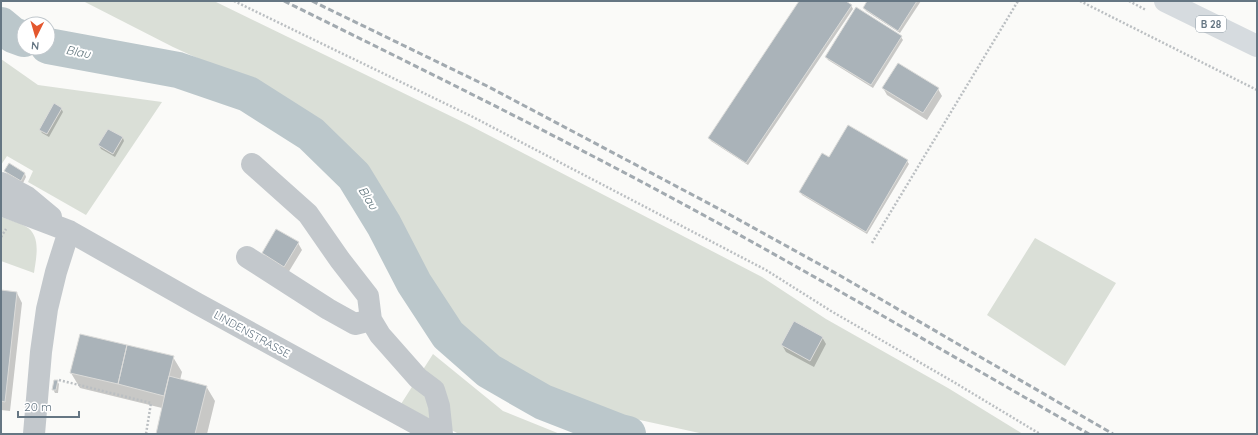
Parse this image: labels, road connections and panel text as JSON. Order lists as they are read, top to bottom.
{
  "streets": {
    "main road": ["B 28"],
    "street": ["LINDENSTRASSE"]
  },
  "water": ["Blau"],
  "scale_bar": "20 m",
  "north": "bottom"
}
